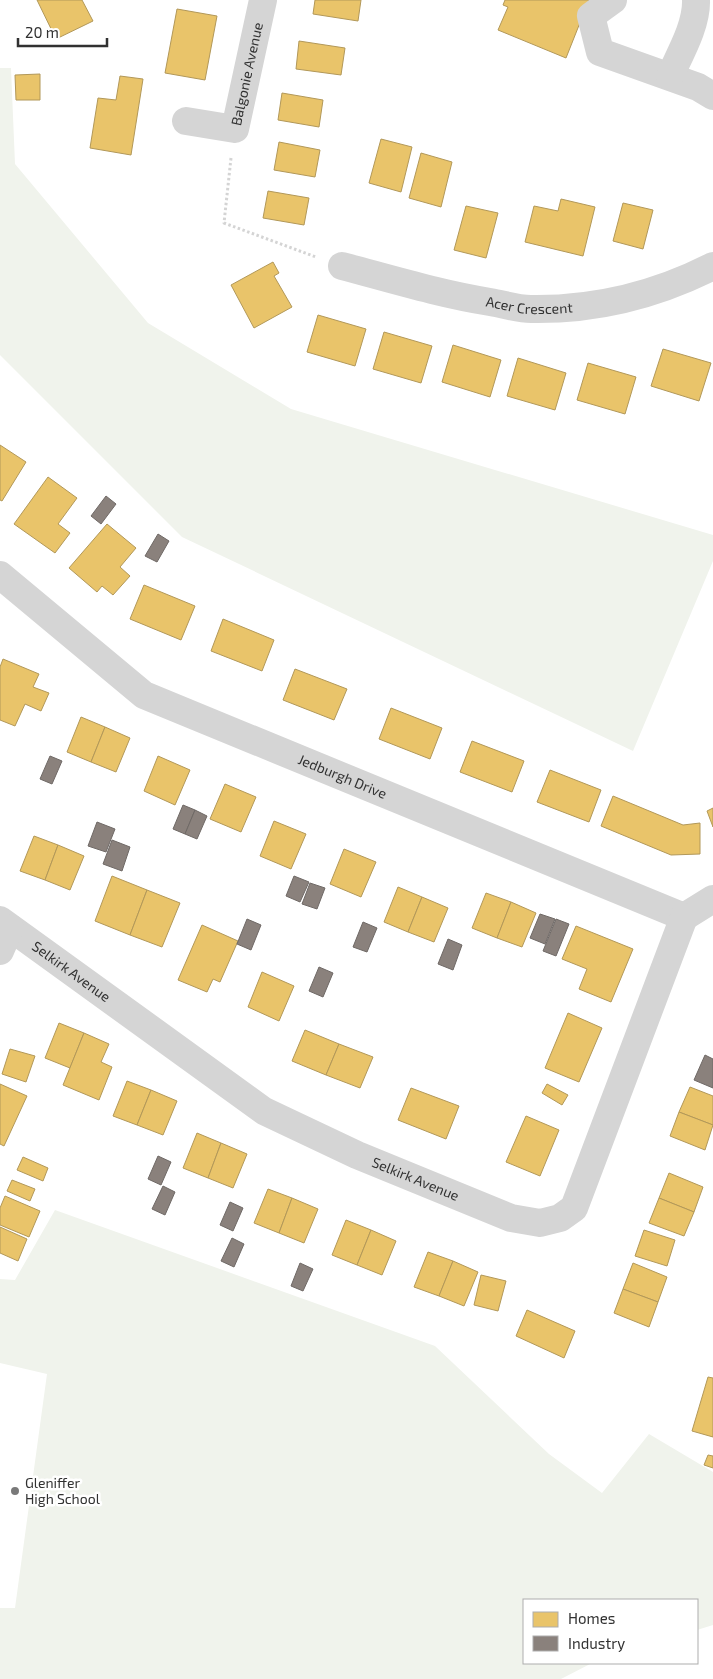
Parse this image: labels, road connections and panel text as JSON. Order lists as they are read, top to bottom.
{
  "streets": {
    "street": [
      "Balgonie Avenue",
      "Acer Crescent",
      "Jedburgh Drive",
      "Selkirk Avenue"
    ]
  },
  "crossings": [
    ["Jedburgh Drive", "Selkirk Avenue"]
  ],
  "places": ["Gleniffer High School"],
  "legend": ["Homes", "Industry"],
  "scale_bar": "20 m"
}
